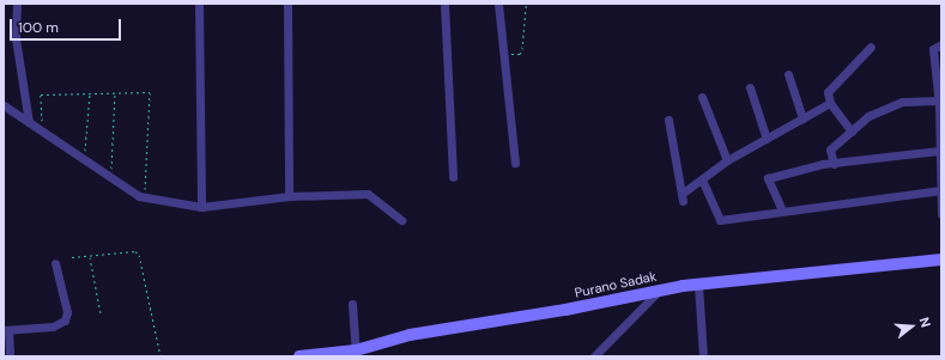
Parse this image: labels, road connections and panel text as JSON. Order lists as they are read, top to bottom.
{
  "streets": {
    "main road": ["Purano Sadak"]
  },
  "scale_bar": "100 m",
  "north": "right"
}
